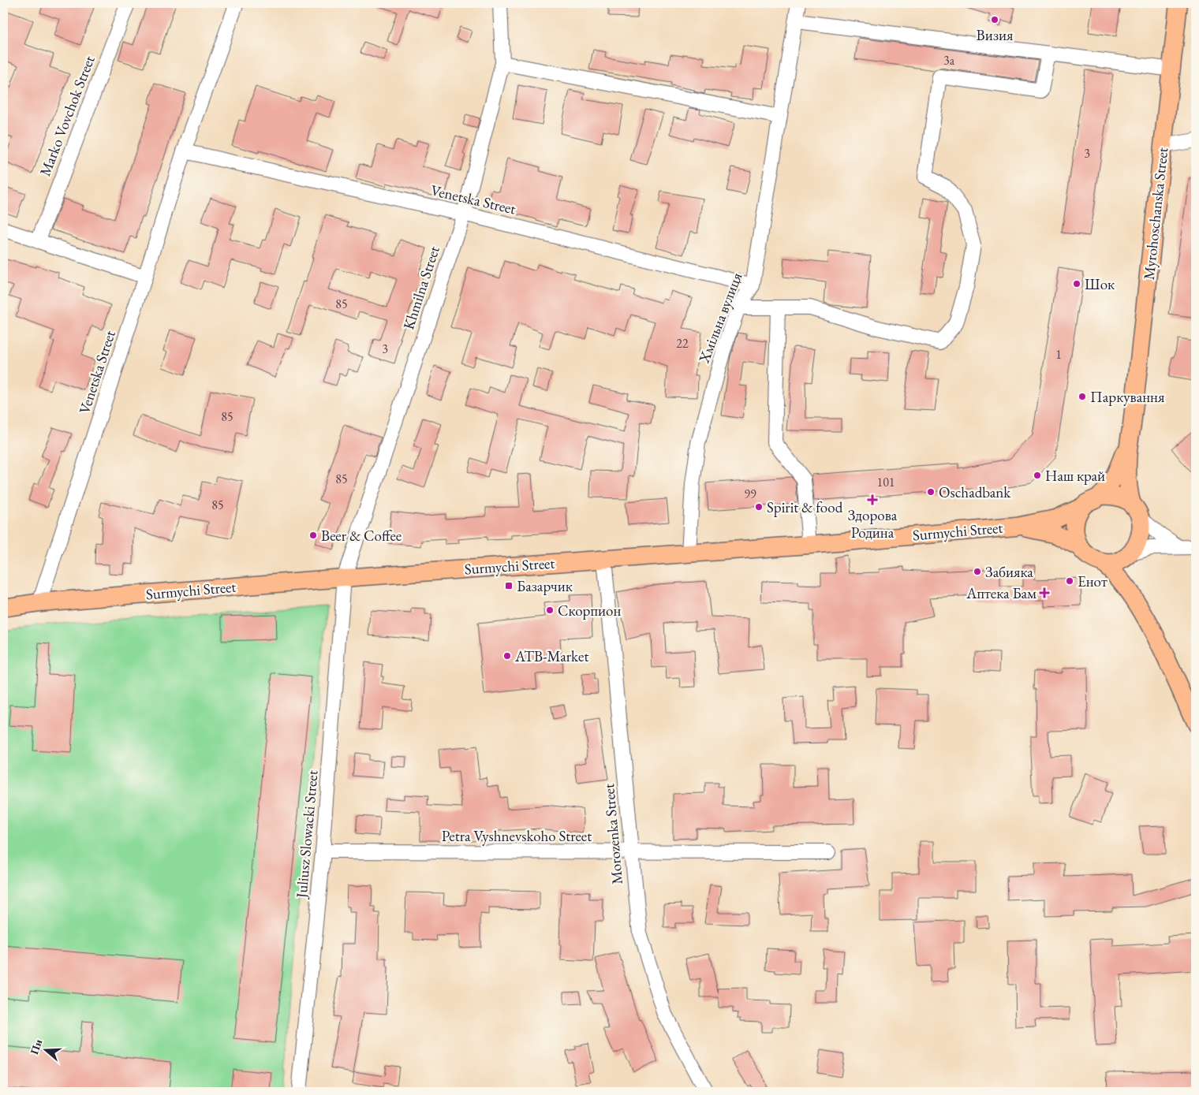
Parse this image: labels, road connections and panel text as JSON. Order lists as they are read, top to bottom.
{
  "streets": {
    "main road": ["Myrohoschanska Street", "Surmychi Street"],
    "street": [
      "Marko Vovchok Street",
      "Venetska Street",
      "Khmilna Street",
      "Хмільна вулиця",
      "Juliusz Slowacki Street",
      "Morozenka Street",
      "Petra Vyshnevskoho Street"
    ]
  },
  "crossings": [
    ["Venetska Street", "Khmilna Street"],
    ["Venetska Street", "Хмільна вулиця"],
    ["Venetska Street", "Surmychi Street"],
    ["Khmilna Street", "Surmychi Street"],
    ["Khmilna Street", "Juliusz Slowacki Street"],
    ["Хмільна вулиця", "Surmychi Street"],
    ["Surmychi Street", "Juliusz Slowacki Street"],
    ["Surmychi Street", "Morozenka Street"],
    ["Juliusz Slowacki Street", "Petra Vyshnevskoho Street"],
    ["Morozenka Street", "Petra Vyshnevskoho Street"]
  ],
  "places": {
    "other": [
      "Визия",
      "Шок",
      "Паркування",
      "Наш край",
      "Oschadbank",
      "Spirit & food",
      "Beer & Coffee",
      "Забияка",
      "Енот",
      "Скорпион",
      "ATB-Market"
    ],
    "health": ["Здорова Родина", "Аптека Бам"],
    "transit": ["Базарчик"]
  },
  "house_numbers": [
    "3а",
    "3",
    "85",
    "22",
    "3",
    "1",
    "85",
    "85",
    "101",
    "99",
    "85"
  ],
  "north": "left"
}
